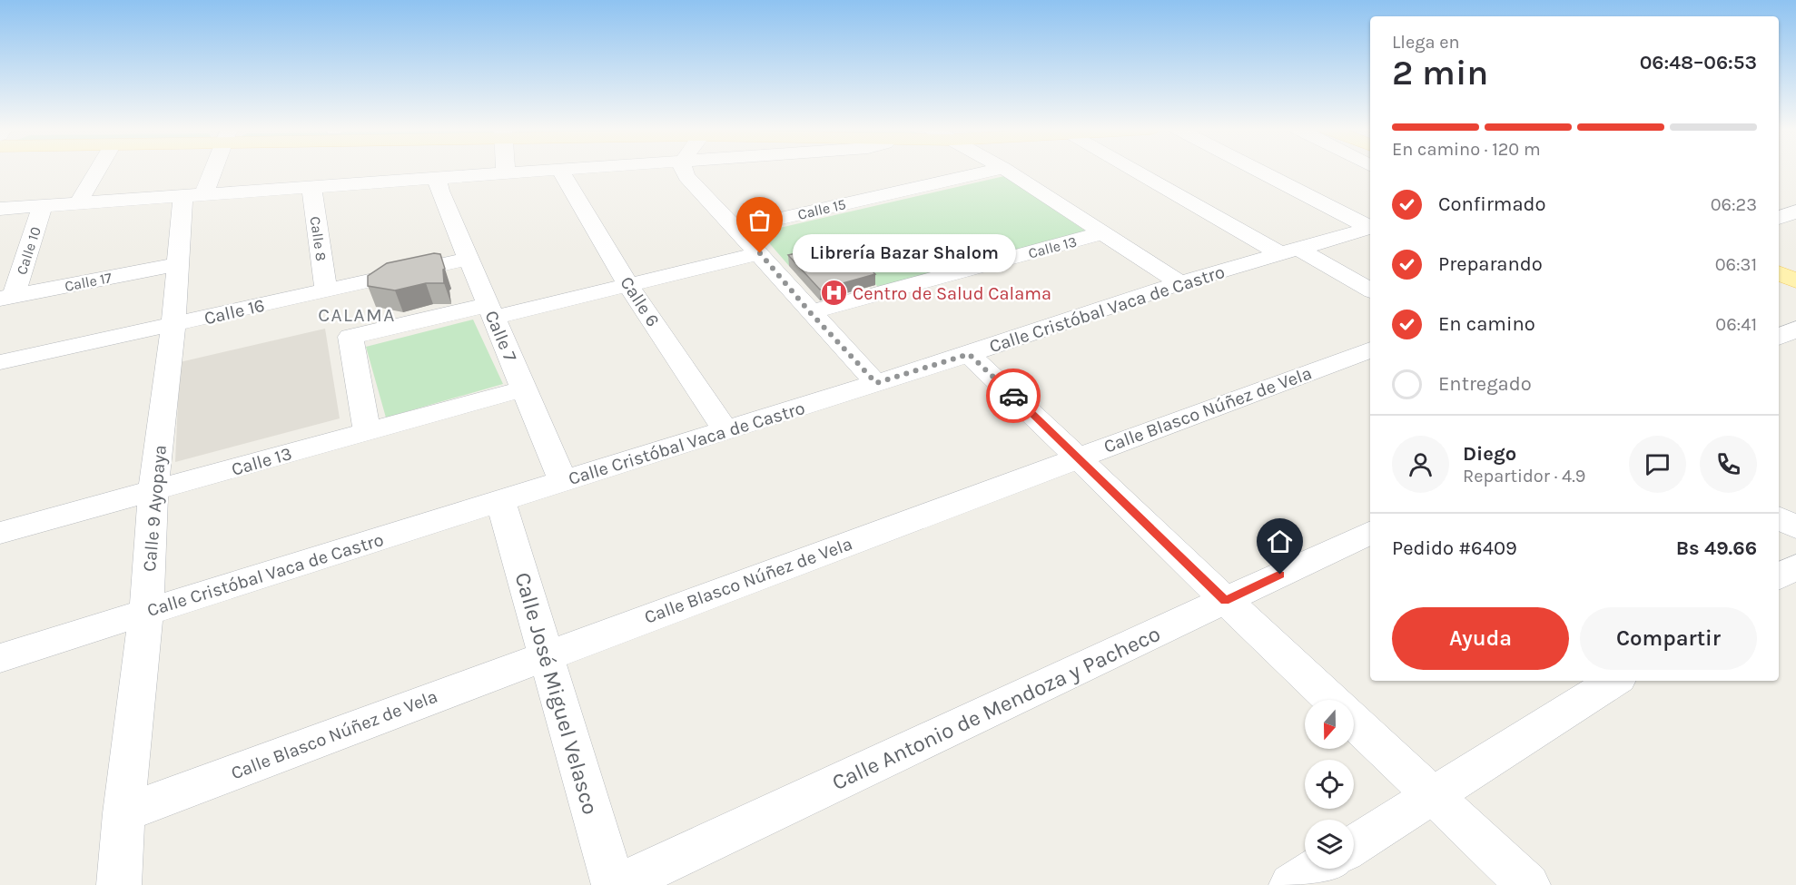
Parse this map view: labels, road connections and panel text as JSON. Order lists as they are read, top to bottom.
{
  "streets": {
    "street": [
      "Calle 15",
      "Calle 8",
      "Calle 13",
      "Calle 10",
      "Calle 17",
      "Calle 6",
      "Calle Cristóbal Vaca de Castro",
      "Calle 16",
      "Calle 7",
      "Calle Blasco Núñez de Vela",
      "Calle 9 Ayopaya",
      "Calle José Miguel Velasco",
      "Calle Antonio de Mendoza y Pacheco"
    ]
  },
  "crossings": [
    ["Calle 8", "Calle 16"],
    ["Calle 13", "Calle 7"],
    ["Calle 13", "Calle 9 Ayopaya"],
    ["Calle 10", "Calle 17"],
    ["Calle 17", "Calle 9 Ayopaya"],
    ["Calle 6", "Calle Cristóbal Vaca de Castro"],
    ["Calle Cristóbal Vaca de Castro", "Calle 7"],
    ["Calle Cristóbal Vaca de Castro", "Calle 9 Ayopaya"],
    ["Calle Cristóbal Vaca de Castro", "Calle José Miguel Velasco"],
    ["Calle 16", "Calle 7"],
    ["Calle 16", "Calle 9 Ayopaya"],
    ["Calle Blasco Núñez de Vela", "Calle 9 Ayopaya"],
    ["Calle Blasco Núñez de Vela", "Calle José Miguel Velasco"]
  ],
  "districts": ["CALAMA"],
  "places": {
    "other": ["Librería Bazar Shalom"],
    "hospital": ["Centro de Salud Calama"]
  },
  "north": "bottom",
  "page": {
    "heading": ["2 min", "Llega en", "06:48–06:53"],
    "panel": [
      "Diego",
      "Repartidor · 4.9",
      "Pedido #6409",
      "Bs 49.66"
    ],
    "bar": "En camino · 120 m",
    "list": [
      ["Confirmado", "06:23"],
      ["Preparando", "06:31"],
      ["En camino", "06:41"],
      "Entregado"
    ],
    "bubble": "Librería Bazar Shalom",
    "buttons": ["Ayuda", "Compartir"]
  }
}
